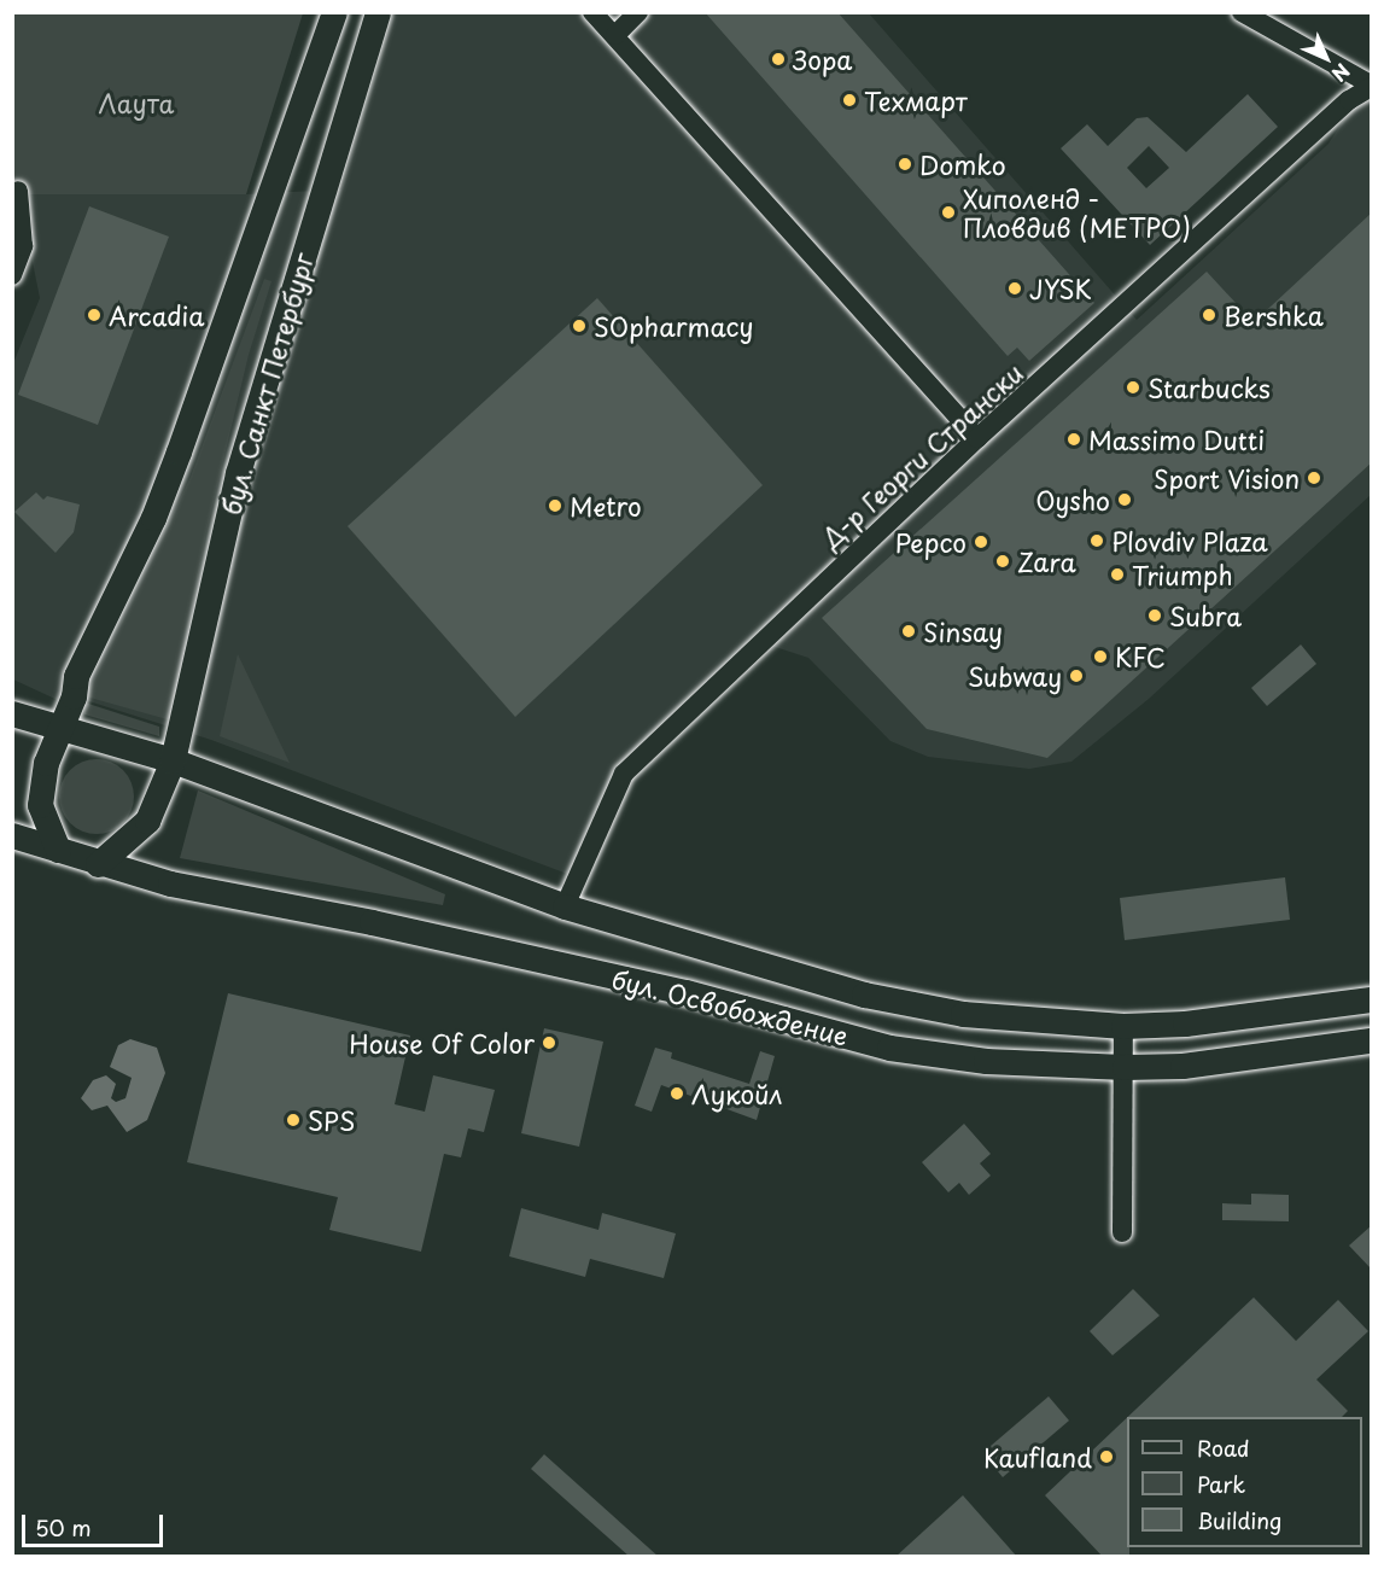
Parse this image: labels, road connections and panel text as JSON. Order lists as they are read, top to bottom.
{
  "streets": {
    "main road": ["бул. Санкт Петербург", "бул. Освобождение"],
    "street": ["Д-р Георги Странски"]
  },
  "crossings": [
    ["бул. Санкт Петербург", "бул. Освобождение"],
    ["Д-р Георги Странски", "бул. Освобождение"]
  ],
  "parks": ["Лаута"],
  "places": [
    "Зора",
    "Техмарт",
    "Domko",
    "Хиполенд - Пловдив (МЕТРО)",
    "JYSK",
    "Arcadia",
    "Bershka",
    "SOpharmacy",
    "Starbucks",
    "Massimo Dutti",
    "Sport Vision",
    "Oysho",
    "Metro",
    "Plovdiv Plaza",
    "Pepco",
    "Zara",
    "Triumph",
    "Subra",
    "Sinsay",
    "KFC",
    "Subway",
    "House Of Color",
    "Лукойл",
    "SPS",
    "Kaufland"
  ],
  "legend": ["Road", "Park", "Building"],
  "scale_bar": "50 m",
  "north": "bottom right"
}
